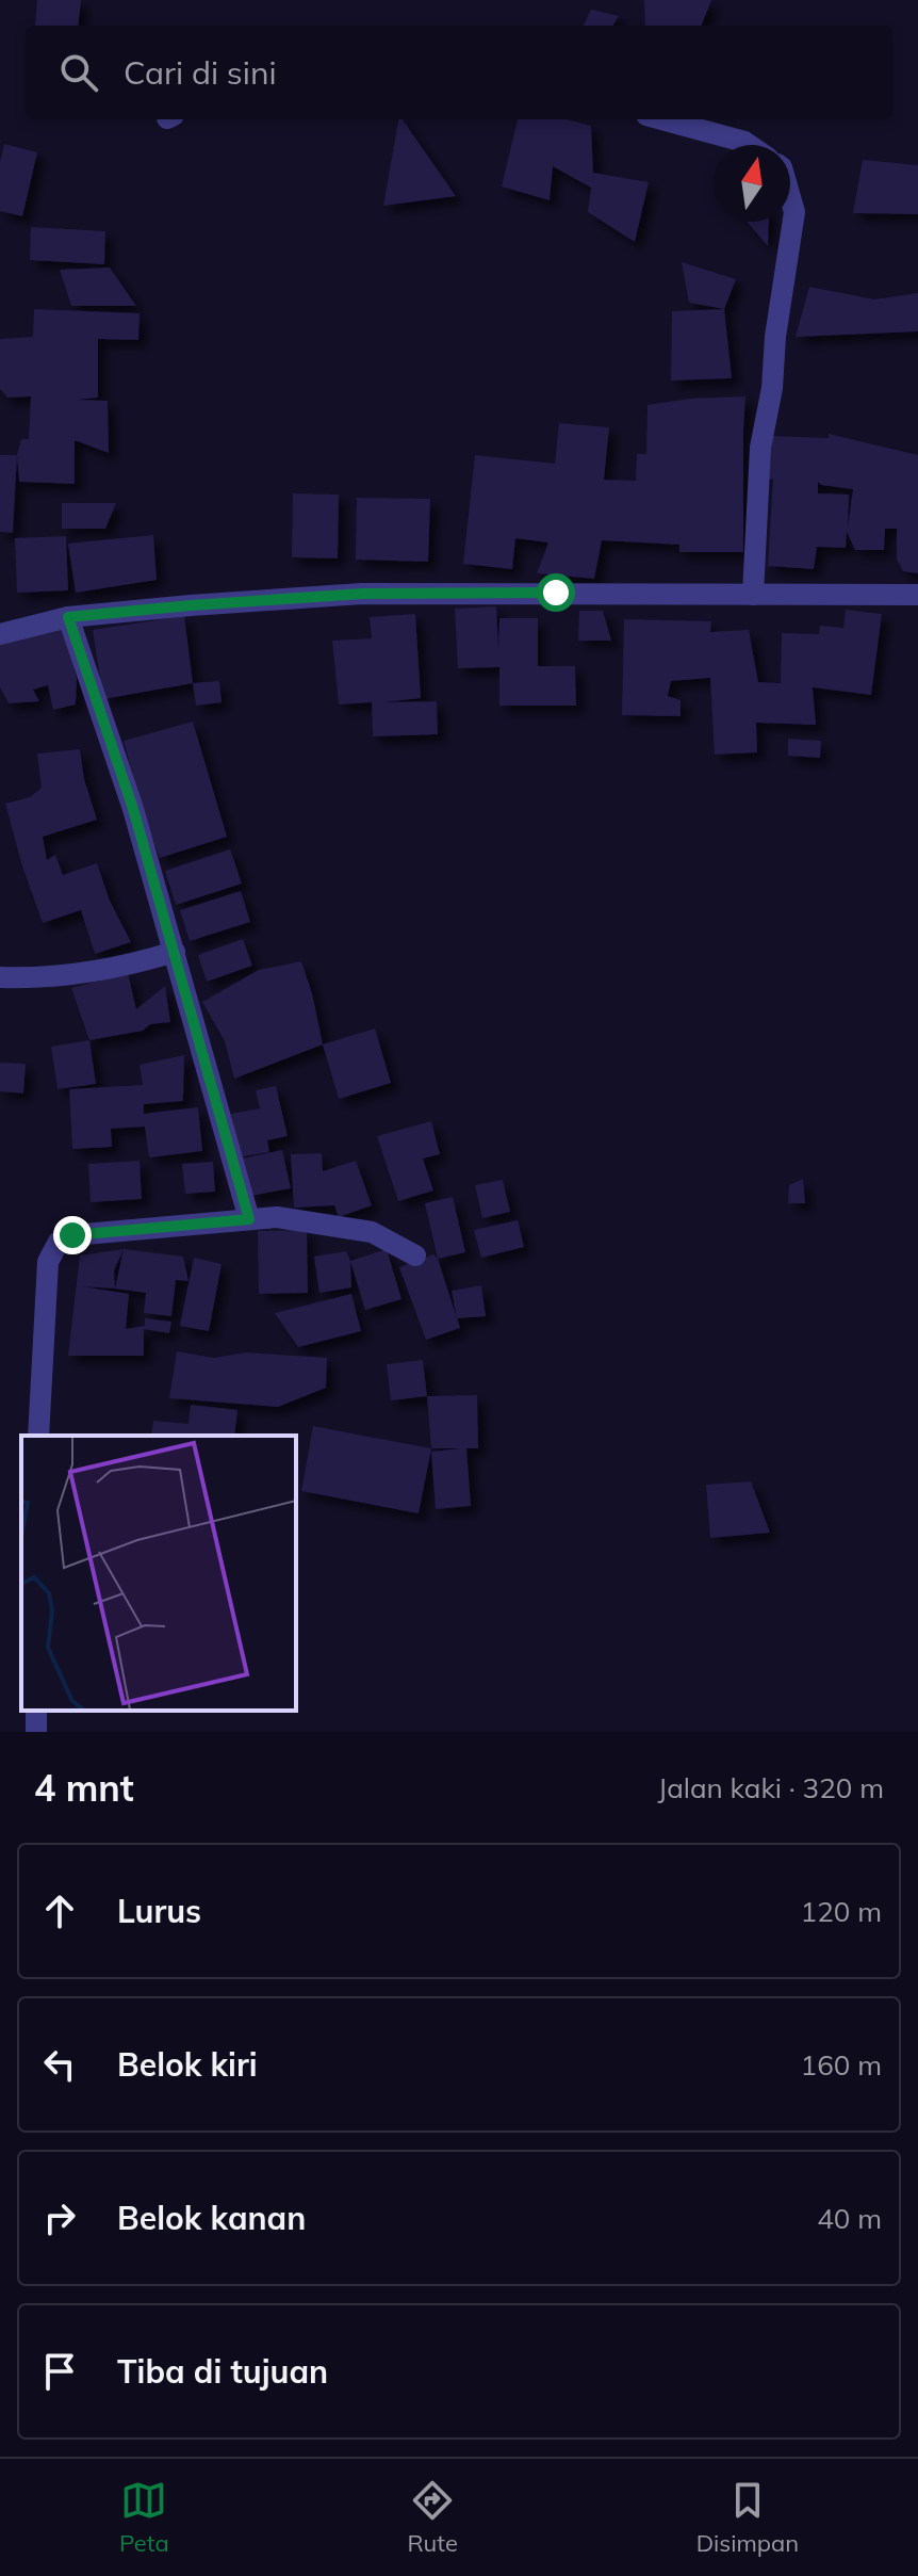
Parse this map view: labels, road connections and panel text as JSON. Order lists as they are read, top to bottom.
{
  "north": "top",
  "page": {
    "search": "Cari di sini",
    "heading": ["4 mnt", "Jalan kaki · 320 m"],
    "list": [
      ["Lurus", "120 m"],
      ["Belok kiri", "160 m"],
      ["Belok kanan", "40 m"],
      "Tiba di tujuan"
    ],
    "nav": ["Peta", "Rute", "Disimpan"]
  }
}
